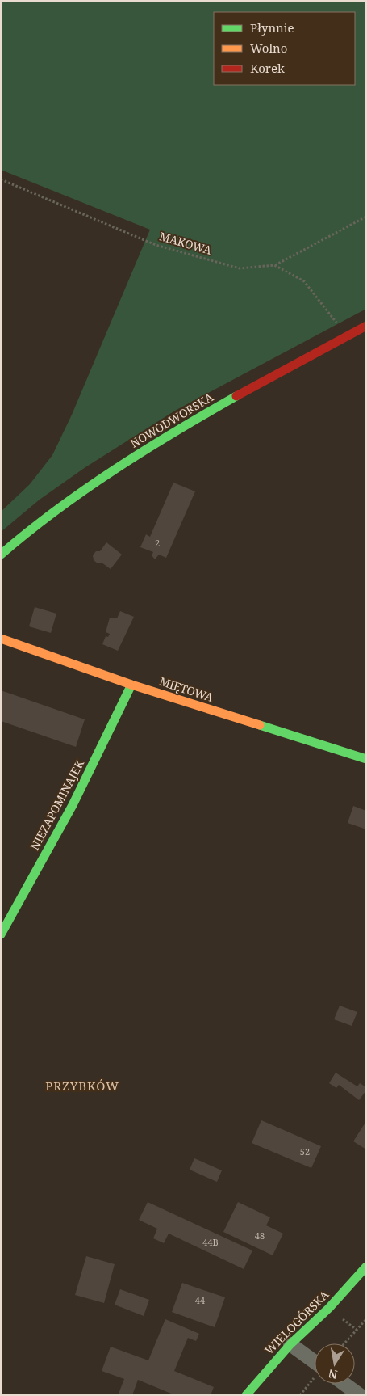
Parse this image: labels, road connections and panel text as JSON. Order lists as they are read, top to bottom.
{
  "streets": {
    "street": [
      "NOWODWORSKA",
      "MIĘTOWA",
      "NIEZAPOMINAJEK",
      "WIELOGÓRSKA"
    ],
    "path": ["MAKOWA"]
  },
  "crossings": [
    ["MIĘTOWA", "NIEZAPOMINAJEK"]
  ],
  "districts": ["PRZYBKÓW"],
  "house_numbers": [
    "2",
    "52",
    "48",
    "44B",
    "44"
  ],
  "legend": ["Płynnie", "Wolno", "Korek"],
  "north": "bottom"
}
